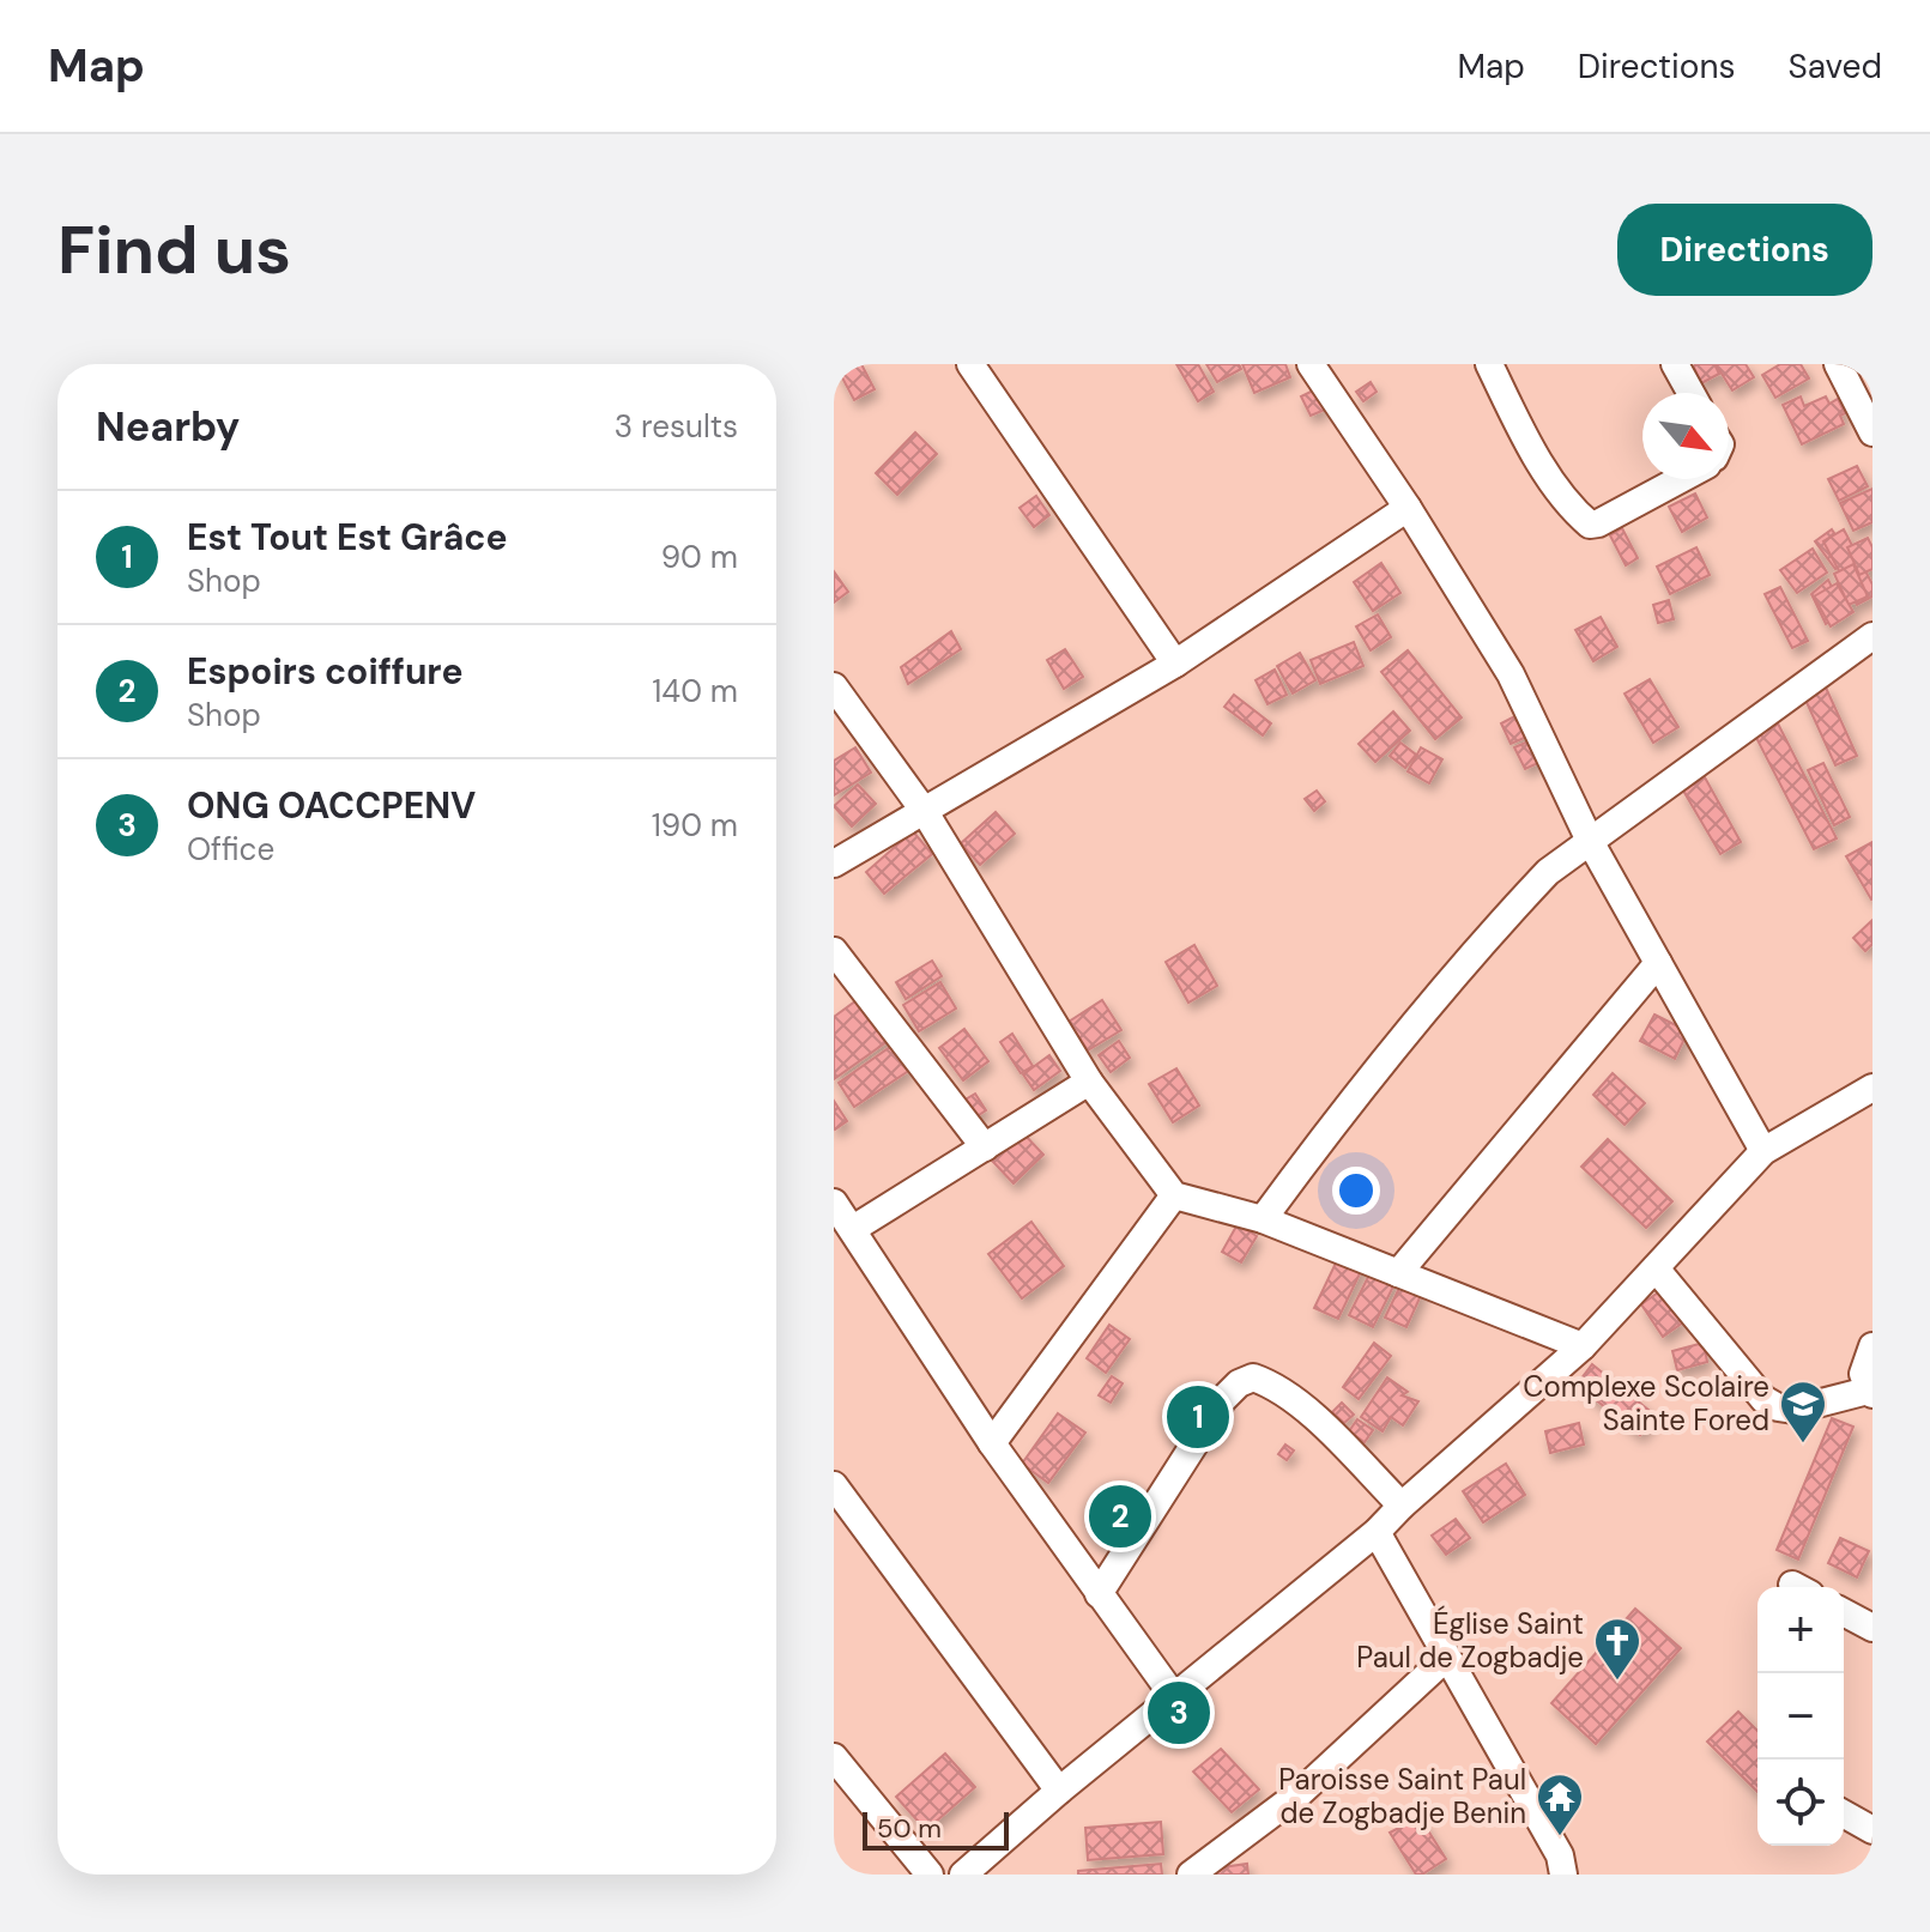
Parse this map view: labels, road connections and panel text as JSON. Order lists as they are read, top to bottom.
{
  "places": {
    "school or university": ["Complexe Scolaire Sainte Fored"],
    "church": ["Église Saint Paul de Zogbadje"],
    "temple": ["Paroisse Saint Paul de Zogbadje Benin"]
  },
  "scale_bar": "50 m",
  "north": "bottom right",
  "page": {
    "header": "Map",
    "nav": ["Map", "Directions", "Saved"],
    "buttons": "Directions",
    "title": "Find us",
    "heading": ["Nearby", "3 results"],
    "list": [
      {
        "mark": "1",
        "name": "Est Tout Est Grâce",
        "note": "Shop",
        "value": "90 m"
      },
      {
        "mark": "2",
        "name": "Espoirs coiffure",
        "note": "Shop",
        "value": "140 m"
      },
      {
        "mark": "3",
        "name": "ONG OACCPENV",
        "note": "Office",
        "value": "190 m"
      }
    ],
    "pins": ["1", "2", "3"],
    "map_buttons": ["+", "−"],
    "scale": "50 m"
  }
}
